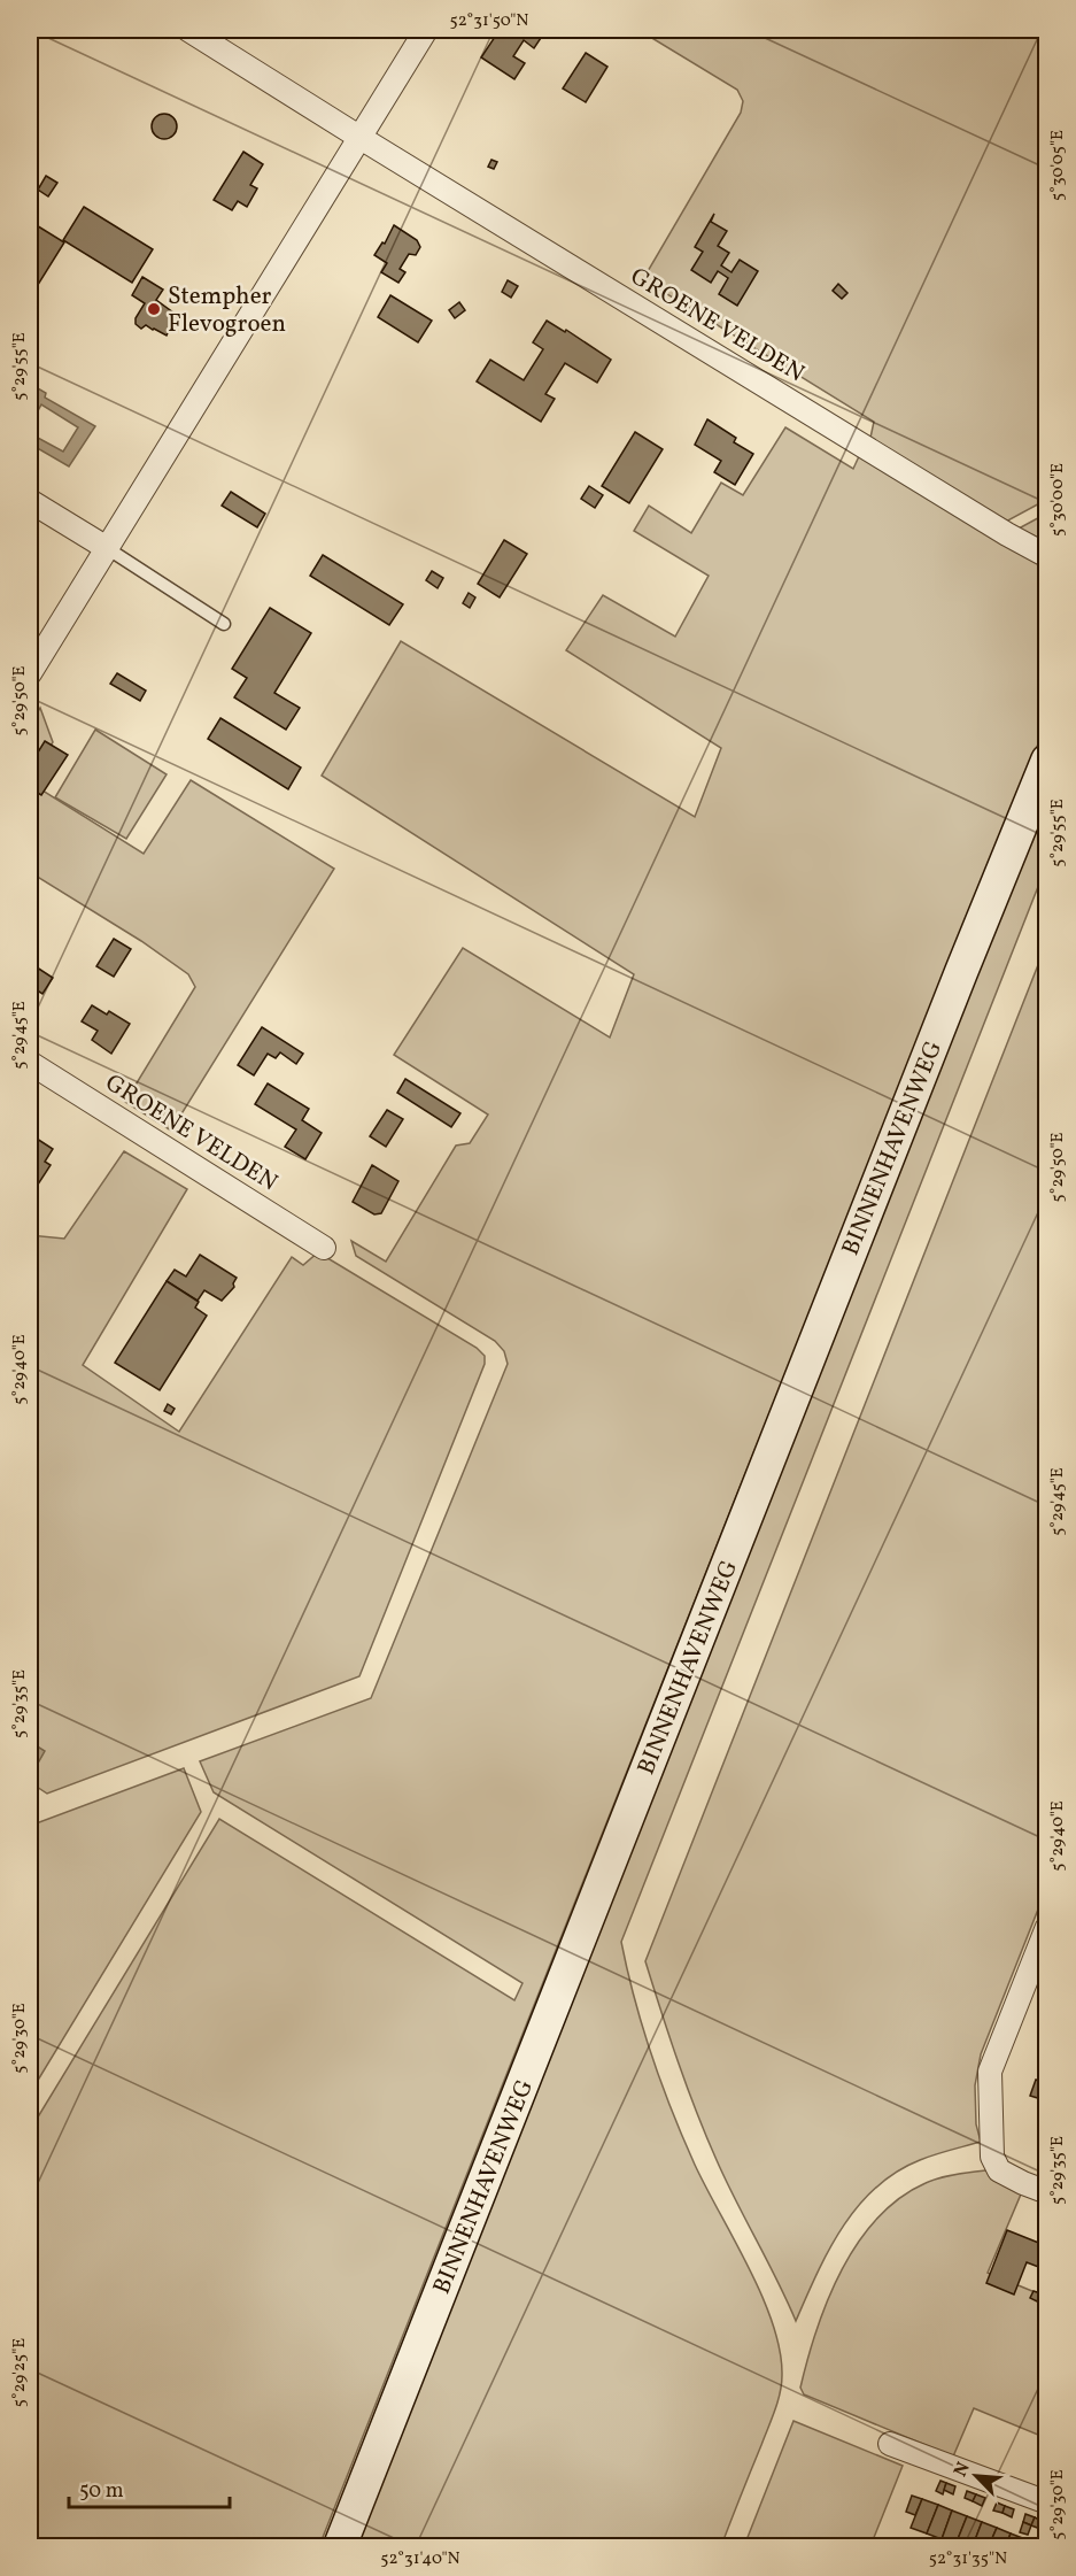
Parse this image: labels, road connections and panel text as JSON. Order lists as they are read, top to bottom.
{
  "streets": {
    "street": ["GROENE VELDEN", "BINNENHAVENWEG"]
  },
  "places": ["Stempher Flevogroen"],
  "scale_bar": "50 m",
  "north": "top left",
  "coordinates": [
    "52°31'50\"N",
    "5°30'05\"E",
    "5°29'55\"E",
    "5°30'00\"E",
    "5°29'50\"E",
    "5°29'45\"E",
    "5°29'40\"E",
    "5°29'35\"E",
    "5°29'30\"E",
    "5°29'25\"E",
    "52°31'40\"N",
    "52°31'35\"N"
  ]
}
